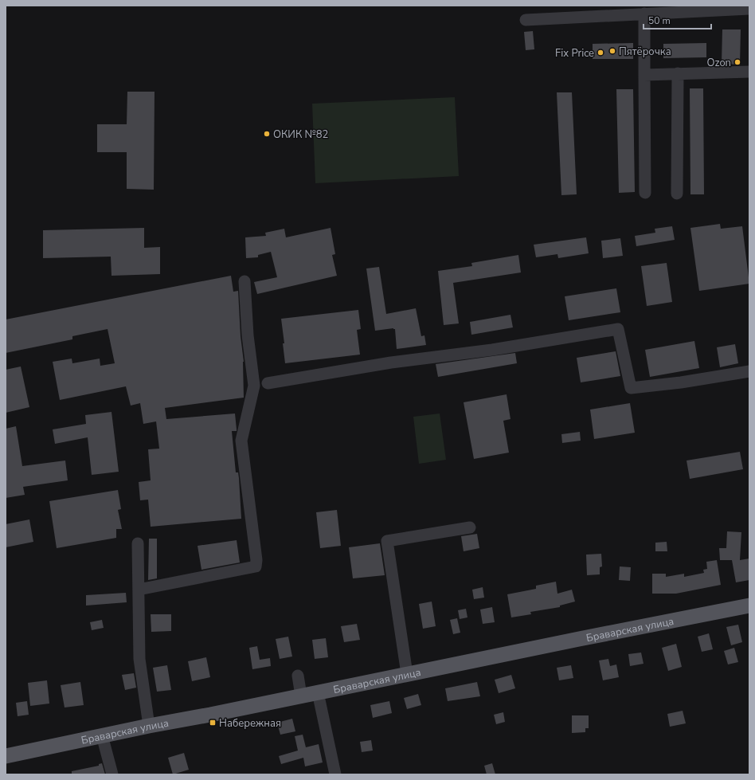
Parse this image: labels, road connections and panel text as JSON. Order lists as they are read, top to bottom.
{
  "streets": {
    "main road": ["Браварская улица"]
  },
  "places": {
    "other": [
      "Пятёрочка",
      "Fix Price",
      "Ozon",
      "ОКИК №82"
    ],
    "transit": ["Набережная"]
  },
  "scale_bar": "50 m"
}
